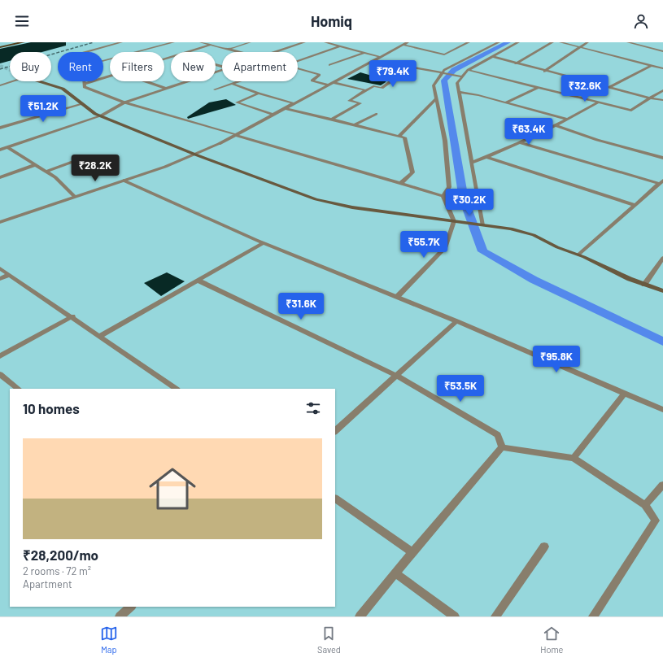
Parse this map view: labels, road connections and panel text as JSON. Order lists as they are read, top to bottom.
{
  "page": {
    "header": "Homiq",
    "chip": [
      "Buy",
      "Rent",
      "Filters",
      "New",
      "Apartment"
    ],
    "price": [
      "₹79.4K",
      "₹32.6K",
      "₹51.2K",
      "₹63.4K",
      "₹28.2K",
      "₹30.2K",
      "₹55.7K",
      "₹31.6K",
      "₹95.8K",
      "₹53.5K"
    ],
    "heading": "10 homes",
    "list": [
      {
        "name": "₹28,200/mo",
        "note": "2 rooms · 72 m² · Apartment"
      }
    ],
    "tabs": ["Map", "Saved", "Home"]
  }
}
